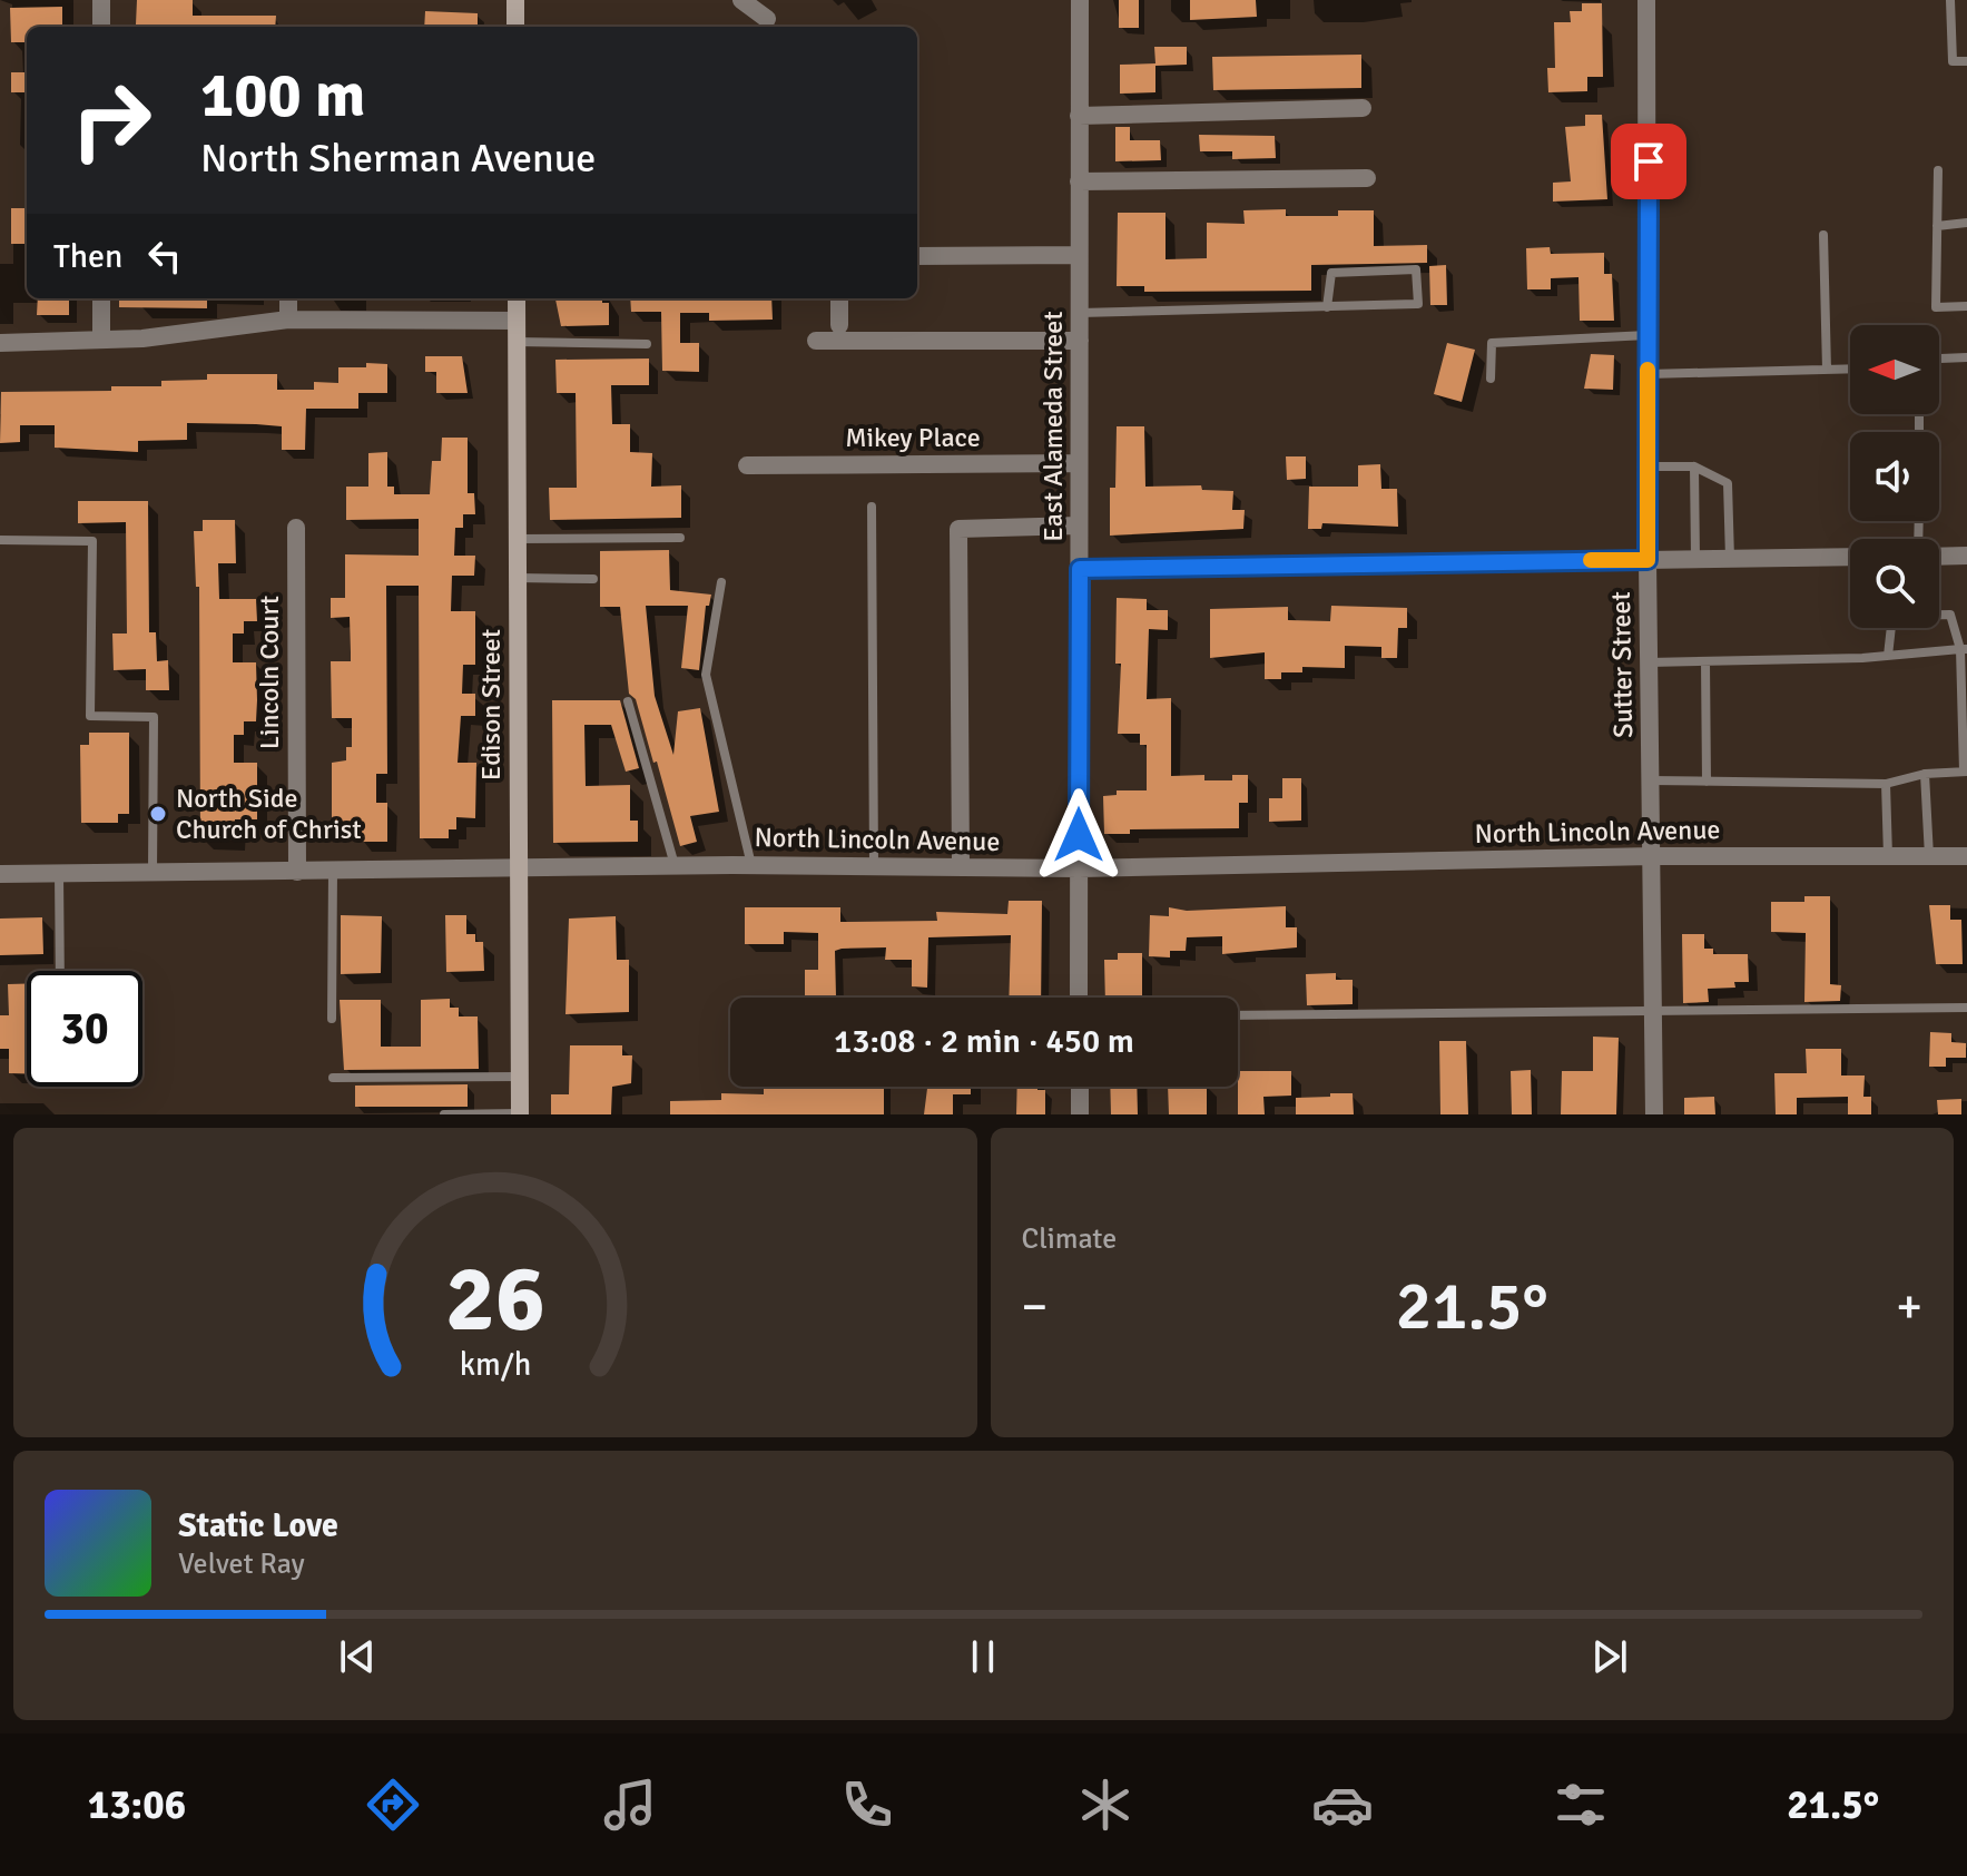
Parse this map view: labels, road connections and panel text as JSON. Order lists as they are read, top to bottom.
{
  "streets": {
    "street": [
      "East Alameda Street",
      "Mikey Place",
      "Sutter Street",
      "Lincoln Court",
      "Edison Street",
      "North Lincoln Avenue"
    ]
  },
  "crossings": [
    ["East Alameda Street", "Mikey Place"],
    ["East Alameda Street", "North Lincoln Avenue"],
    ["Sutter Street", "North Lincoln Avenue"],
    ["Lincoln Court", "North Lincoln Avenue"],
    ["Edison Street", "North Lincoln Avenue"]
  ],
  "places": ["North Side Church of Christ"],
  "north": "left",
  "page": {
    "turn": ["100 m", "North Sherman Avenue"],
    "then": "Then",
    "limit": "30",
    "trip": "13:08 · 2 min · 450 m",
    "tile": "Climate",
    "heat": ["−", "21.5°", "+"],
    "song": ["Static Love", "Velvet Ray"],
    "tabs": ["13:06", "21.5°"],
    "gauge": ["26", "km/h"]
  }
}
